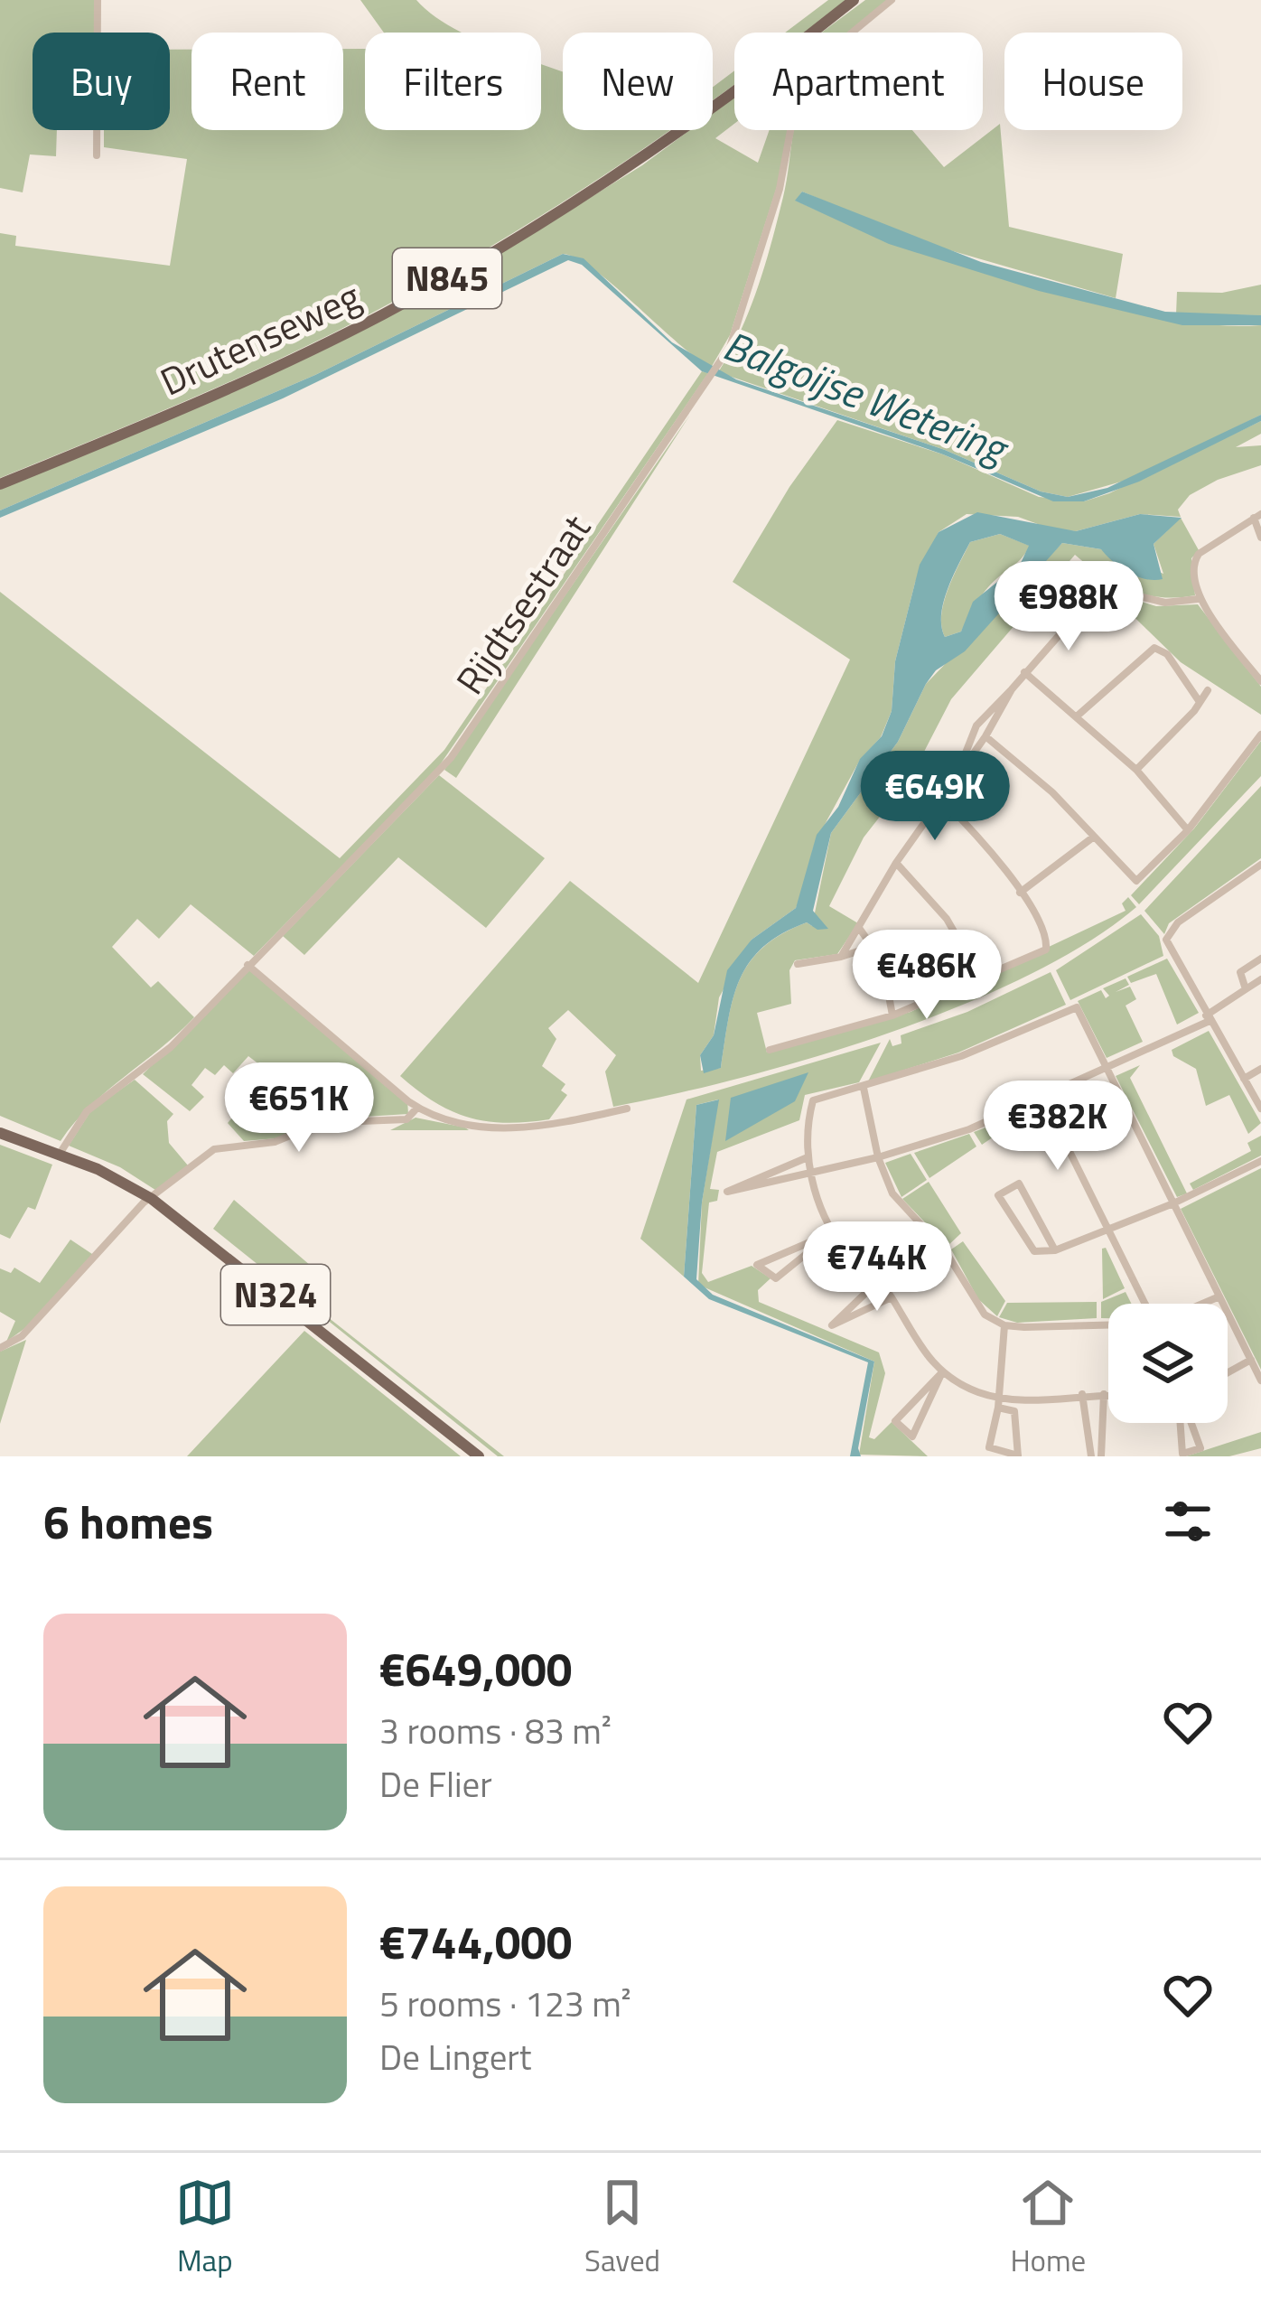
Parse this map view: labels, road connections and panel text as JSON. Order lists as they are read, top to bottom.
{
  "streets": {
    "main road": ["N845", "Drutenseweg", "N324"],
    "street": ["Rijdtsestraat"]
  },
  "crossings": [
    ["Rijdtsestraat", "N324"]
  ],
  "water": ["Balgoijse Wetering"],
  "page": {
    "chip": [
      "Buy",
      "Rent",
      "Filters",
      "New",
      "Apartment",
      "House"
    ],
    "price": [
      "€988K",
      "€649K",
      "€486K",
      "€651K",
      "€382K",
      "€744K"
    ],
    "heading": "6 homes",
    "list": [
      {
        "name": "€649,000",
        "note": "3 rooms · 83 m² · De Flier"
      },
      {
        "name": "€744,000",
        "note": "5 rooms · 123 m² · De Lingert"
      }
    ],
    "tabs": ["Map", "Saved", "Home"]
  }
}
